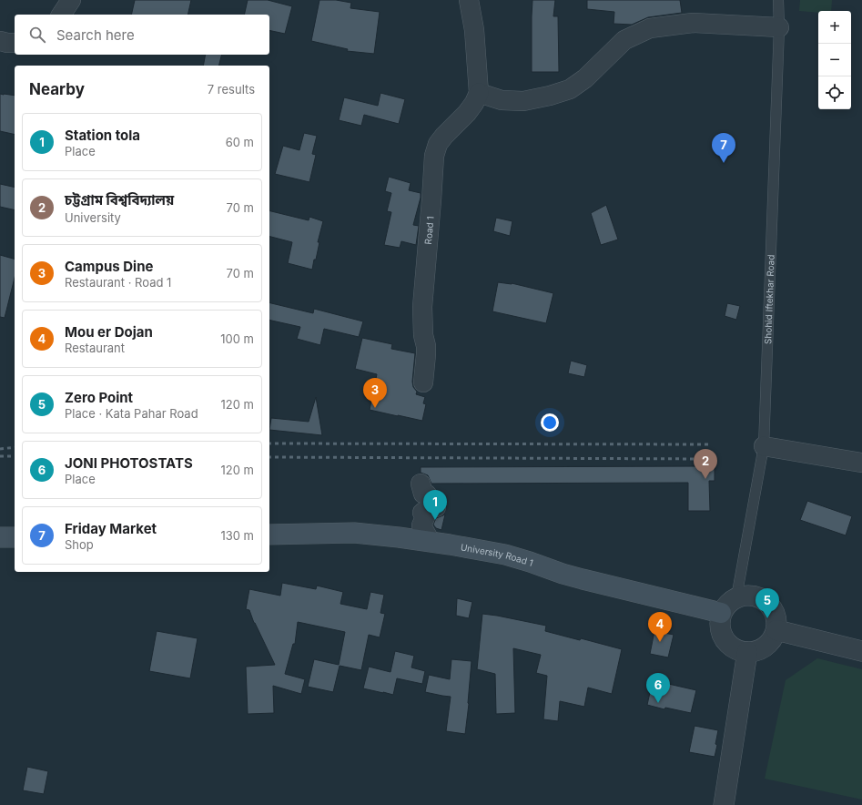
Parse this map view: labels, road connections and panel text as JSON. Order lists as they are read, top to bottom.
{
  "streets": {
    "main road": ["University Road 1"],
    "street": ["Road 1"],
    "lane": ["Shohid Iftekhar Road"]
  },
  "crossings": [
    ["Shohid Iftekhar Road", "University Road 1"]
  ],
  "page": {
    "map_buttons": ["+", "−"],
    "search": "Search here",
    "heading": ["Nearby", "7 results"],
    "list": [
      {
        "mark": "1",
        "name": "Station tola",
        "note": "Place",
        "value": "60 m"
      },
      {
        "mark": "2",
        "name": "চট্টগ্রাম বিশ্ববিদ্যালয়",
        "note": "University",
        "value": "70 m"
      },
      {
        "mark": "3",
        "name": "Campus Dine",
        "note": "Restaurant · Road 1",
        "value": "70 m"
      },
      {
        "mark": "4",
        "name": "Mou er Dojan",
        "note": "Restaurant",
        "value": "100 m"
      },
      {
        "mark": "5",
        "name": "Zero Point",
        "note": "Place · Kata Pahar Road",
        "value": "120 m"
      },
      {
        "mark": "6",
        "name": "JONI PHOTOSTATS",
        "note": "Place",
        "value": "120 m"
      },
      {
        "mark": "7",
        "name": "Friday Market",
        "note": "Shop",
        "value": "130 m"
      }
    ],
    "pins": [
      "7",
      "3",
      "2",
      "1",
      "5",
      "4",
      "6"
    ]
  }
}
